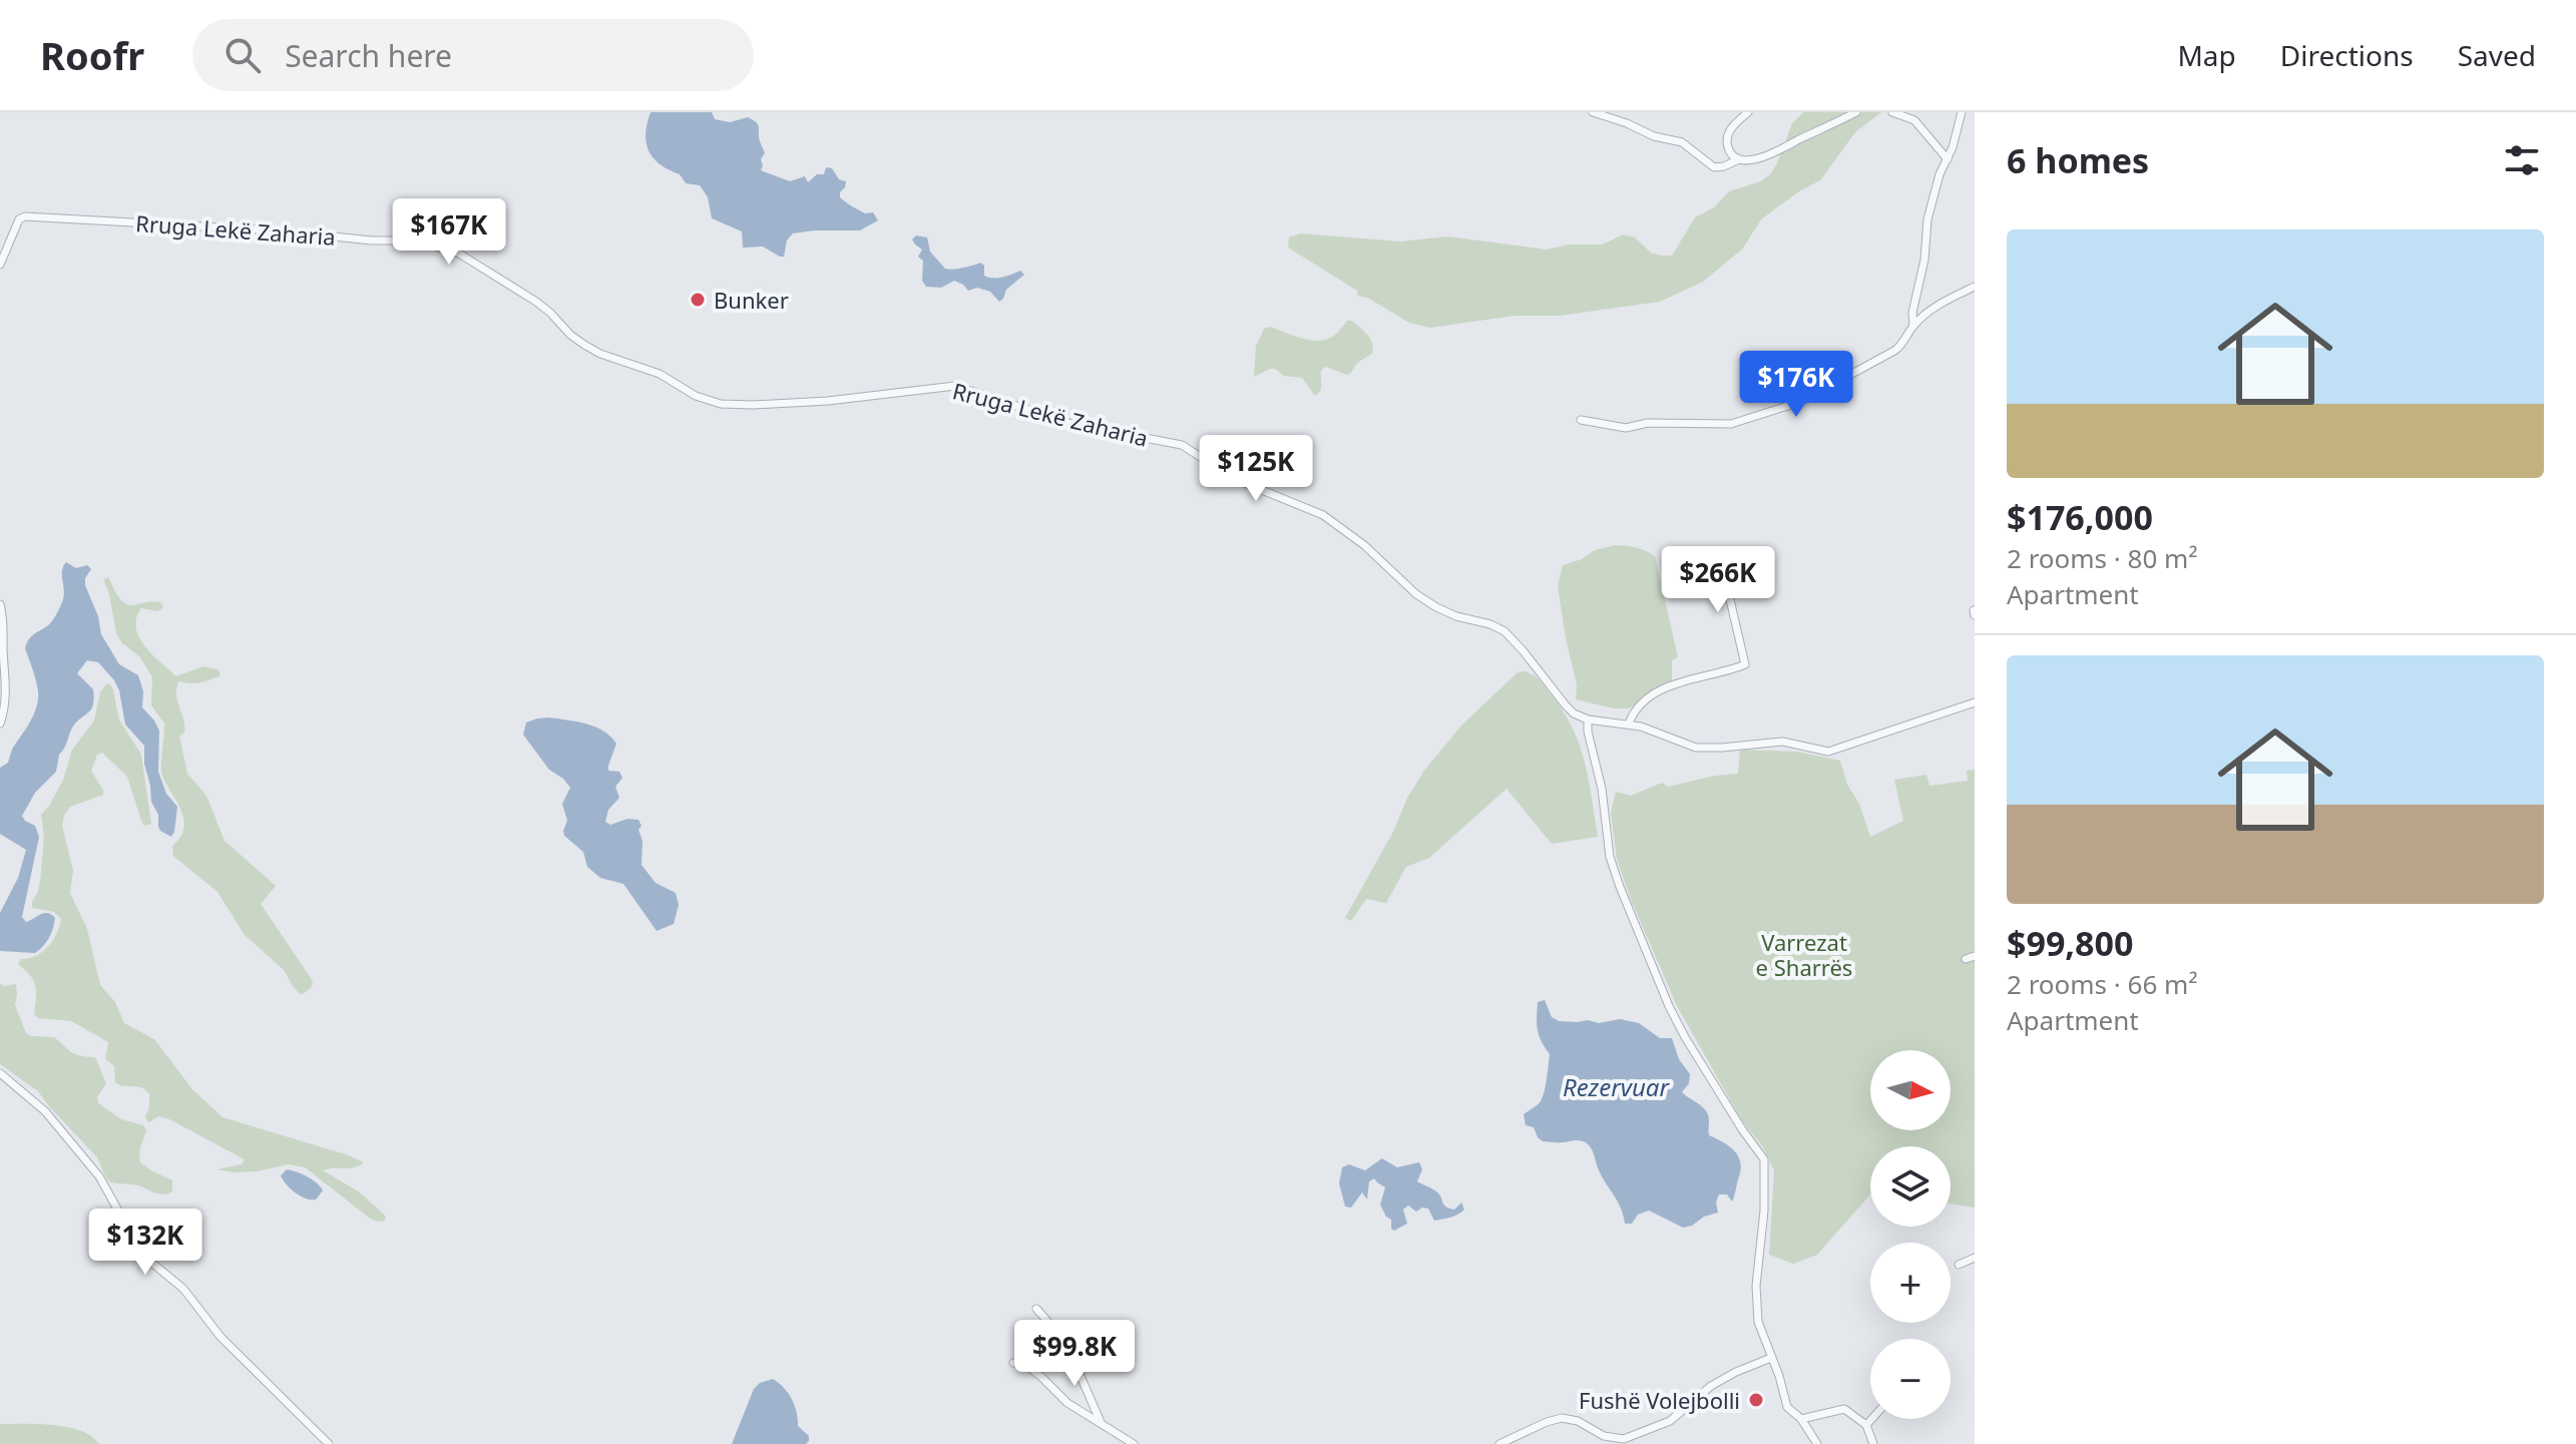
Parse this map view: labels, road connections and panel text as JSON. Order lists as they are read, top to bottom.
{
  "streets": {
    "street": ["Rruga Lekë Zaharia"]
  },
  "water": ["Rezervuar"],
  "parks": ["Varrezat e Sharrës"],
  "places": ["Bunker", "Fushë Volejbolli"],
  "north": "right",
  "page": {
    "header": "Roofr",
    "search": "Search here",
    "nav": ["Map", "Directions", "Saved"],
    "heading": "6 homes",
    "price": [
      "$167K",
      "$176K",
      "$125K",
      "$266K",
      "$132K",
      "$99.8K"
    ],
    "list": [
      {
        "name": "$176,000",
        "note": "2 rooms · 80 m² · Apartment"
      },
      {
        "name": "$99,800",
        "note": "2 rooms · 66 m² · Apartment"
      }
    ],
    "map_buttons": ["+", "−"]
  }
}
